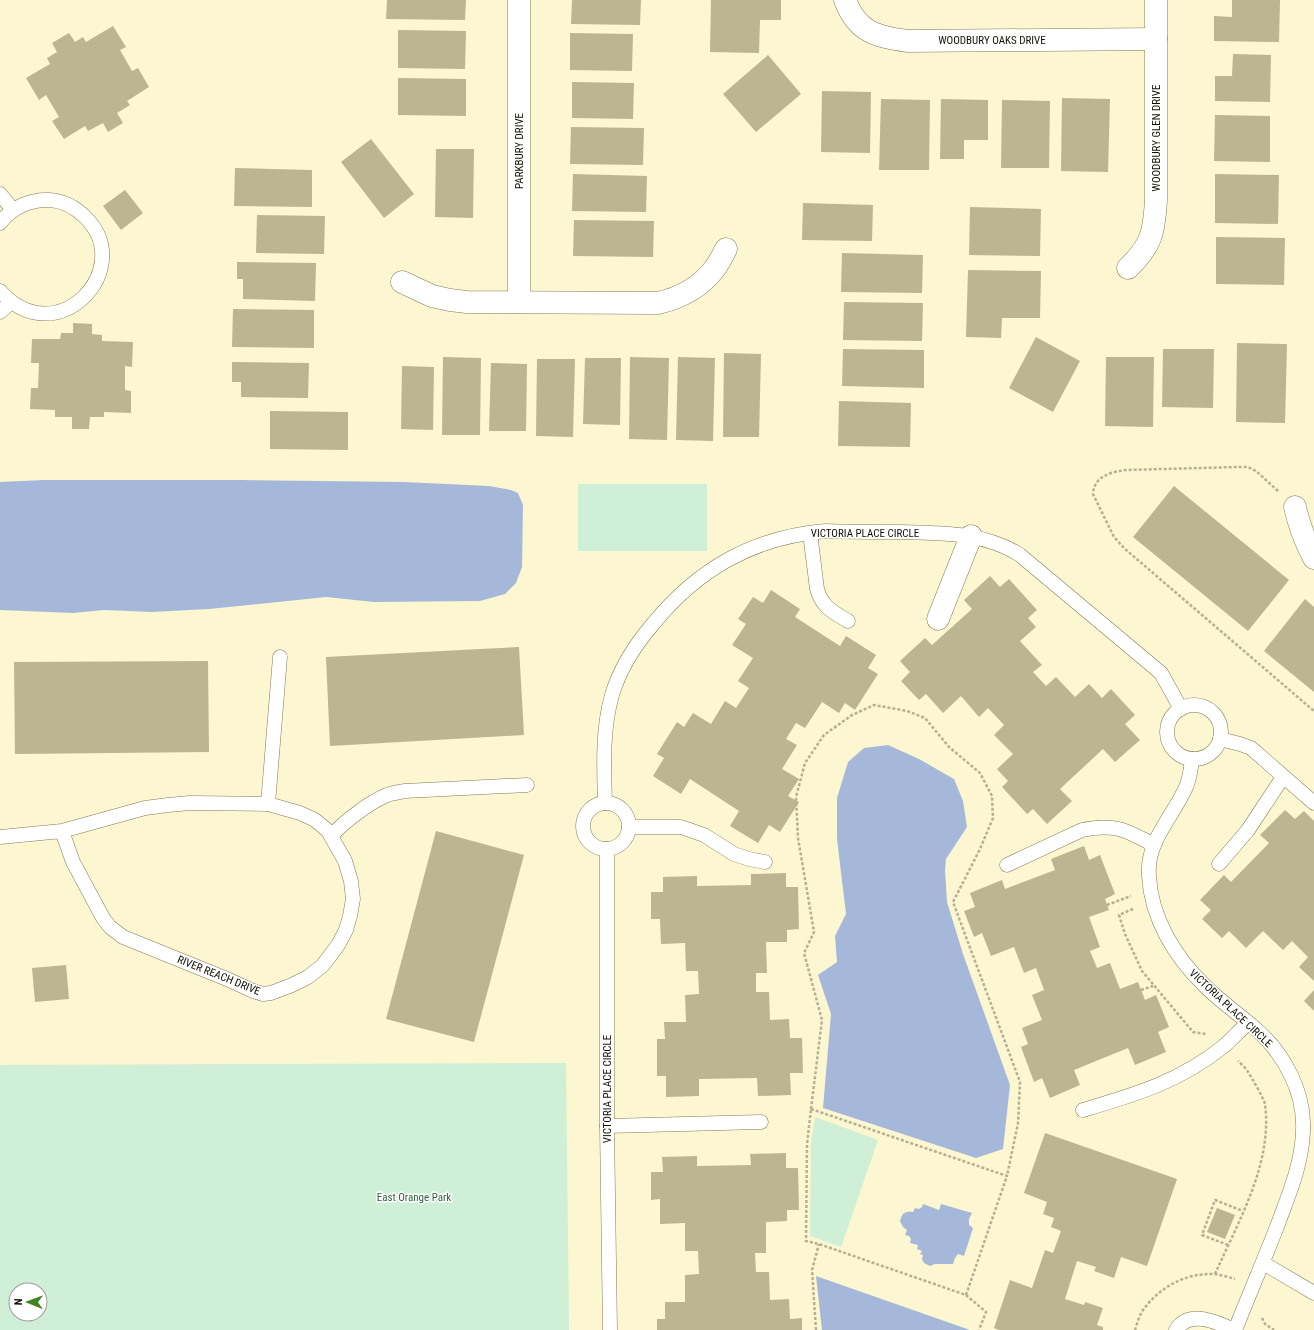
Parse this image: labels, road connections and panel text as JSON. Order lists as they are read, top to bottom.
{
  "streets": {
    "street": ["WOODBURY OAKS DRIVE", "WOODBURY GLEN DRIVE", "PARKBURY DRIVE"],
    "lane": ["VICTORIA PLACE CIRCLE", "RIVER REACH DRIVE"]
  },
  "crossings": [
    ["WOODBURY OAKS DRIVE", "WOODBURY GLEN DRIVE"]
  ],
  "parks": ["East Orange Park"],
  "north": "left"
}
